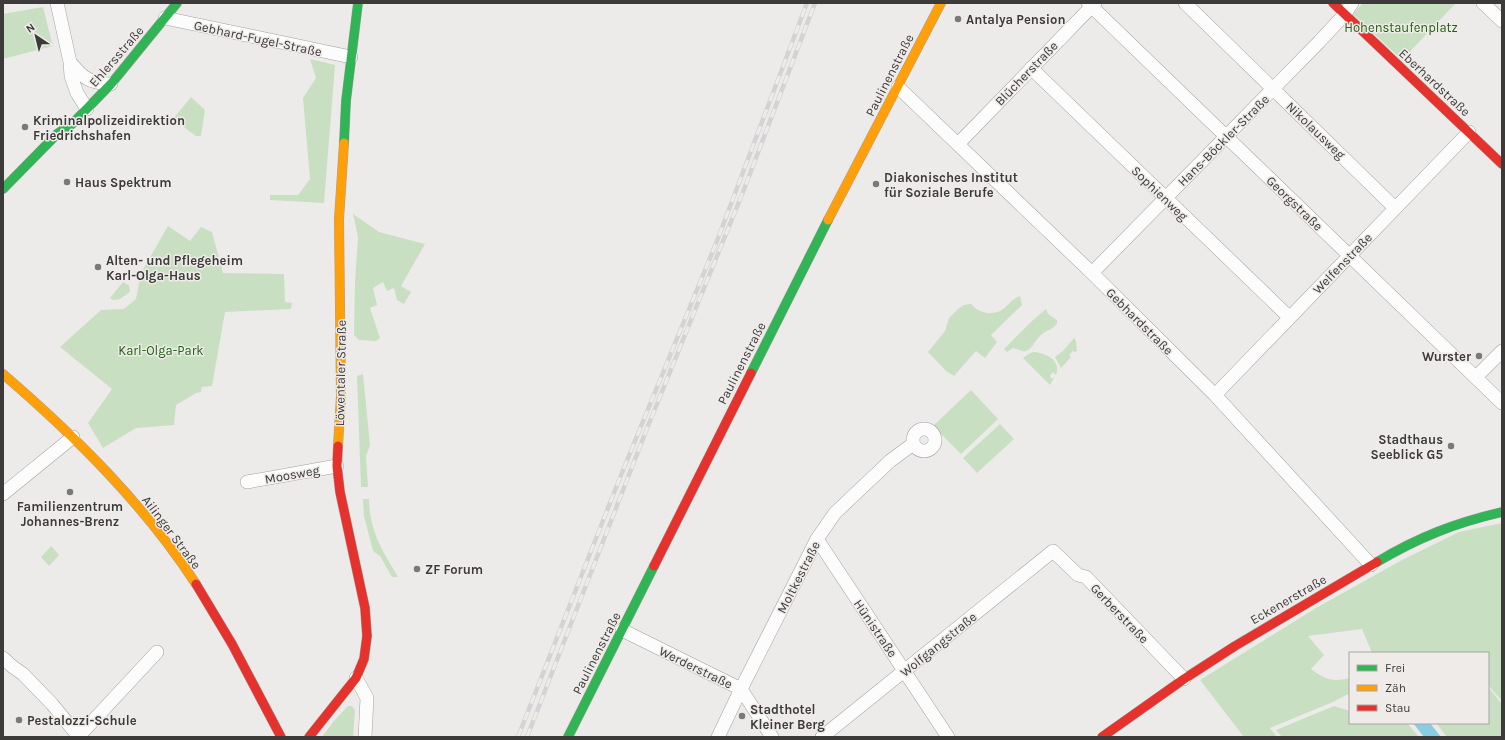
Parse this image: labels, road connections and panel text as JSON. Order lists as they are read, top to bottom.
{
  "streets": {
    "main road": [
      "Ehlersstraße",
      "Paulinenstraße",
      "Eberhardstraße",
      "Löwentaler Straße",
      "Ailinger Straße",
      "Eckenerstraße"
    ],
    "street": [
      "Gebhard-Fugel-Straße",
      "Blücherstraße",
      "Nikolausweg",
      "Hans-Böckler-Straße",
      "Sophienweg",
      "Georgstraße",
      "Welfenstraße",
      "Gebhardstraße",
      "Moosweg",
      "Moltkestraße",
      "Gerberstraße",
      "Hünistraße",
      "Wolfgangstraße",
      "Werderstraße"
    ]
  },
  "crossings": [
    ["Gebhard-Fugel-Straße", "Ehlersstraße"],
    ["Gebhard-Fugel-Straße", "Löwentaler Straße"],
    ["Blücherstraße", "Sophienweg"],
    ["Blücherstraße", "Georgstraße"],
    ["Blücherstraße", "Gebhardstraße"],
    ["Paulinenstraße", "Gebhardstraße"],
    ["Paulinenstraße", "Werderstraße"],
    ["Eberhardstraße", "Hans-Böckler-Straße"],
    ["Eberhardstraße", "Welfenstraße"],
    ["Nikolausweg", "Hans-Böckler-Straße"],
    ["Nikolausweg", "Welfenstraße"],
    ["Hans-Böckler-Straße", "Sophienweg"],
    ["Hans-Böckler-Straße", "Georgstraße"],
    ["Hans-Böckler-Straße", "Gebhardstraße"],
    ["Sophienweg", "Welfenstraße"],
    ["Georgstraße", "Welfenstraße"],
    ["Welfenstraße", "Gebhardstraße"],
    ["Gebhardstraße", "Eckenerstraße"],
    ["Löwentaler Straße", "Moosweg"],
    ["Moltkestraße", "Hünistraße"],
    ["Moltkestraße", "Werderstraße"],
    ["Eckenerstraße", "Gerberstraße"],
    ["Gerberstraße", "Wolfgangstraße"],
    ["Hünistraße", "Wolfgangstraße"]
  ],
  "parks": ["Hohenstaufenplatz", "Karl-Olga-Park"],
  "places": [
    "Antalya Pension",
    "Kriminalpolizeidirektion Friedrichshafen",
    "Haus Spektrum",
    "Diakonisches Institut für Soziale Berufe",
    "Alten- und Pflegeheim Karl-Olga-Haus",
    "Wurster",
    "Stadthaus Seeblick G5",
    "Familienzentrum Johannes-Brenz",
    "ZF Forum",
    "Stadthotel Kleiner Berg",
    "Pestalozzi-Schule"
  ],
  "legend": ["Frei", "Zäh", "Stau"],
  "north": "top left"
}
